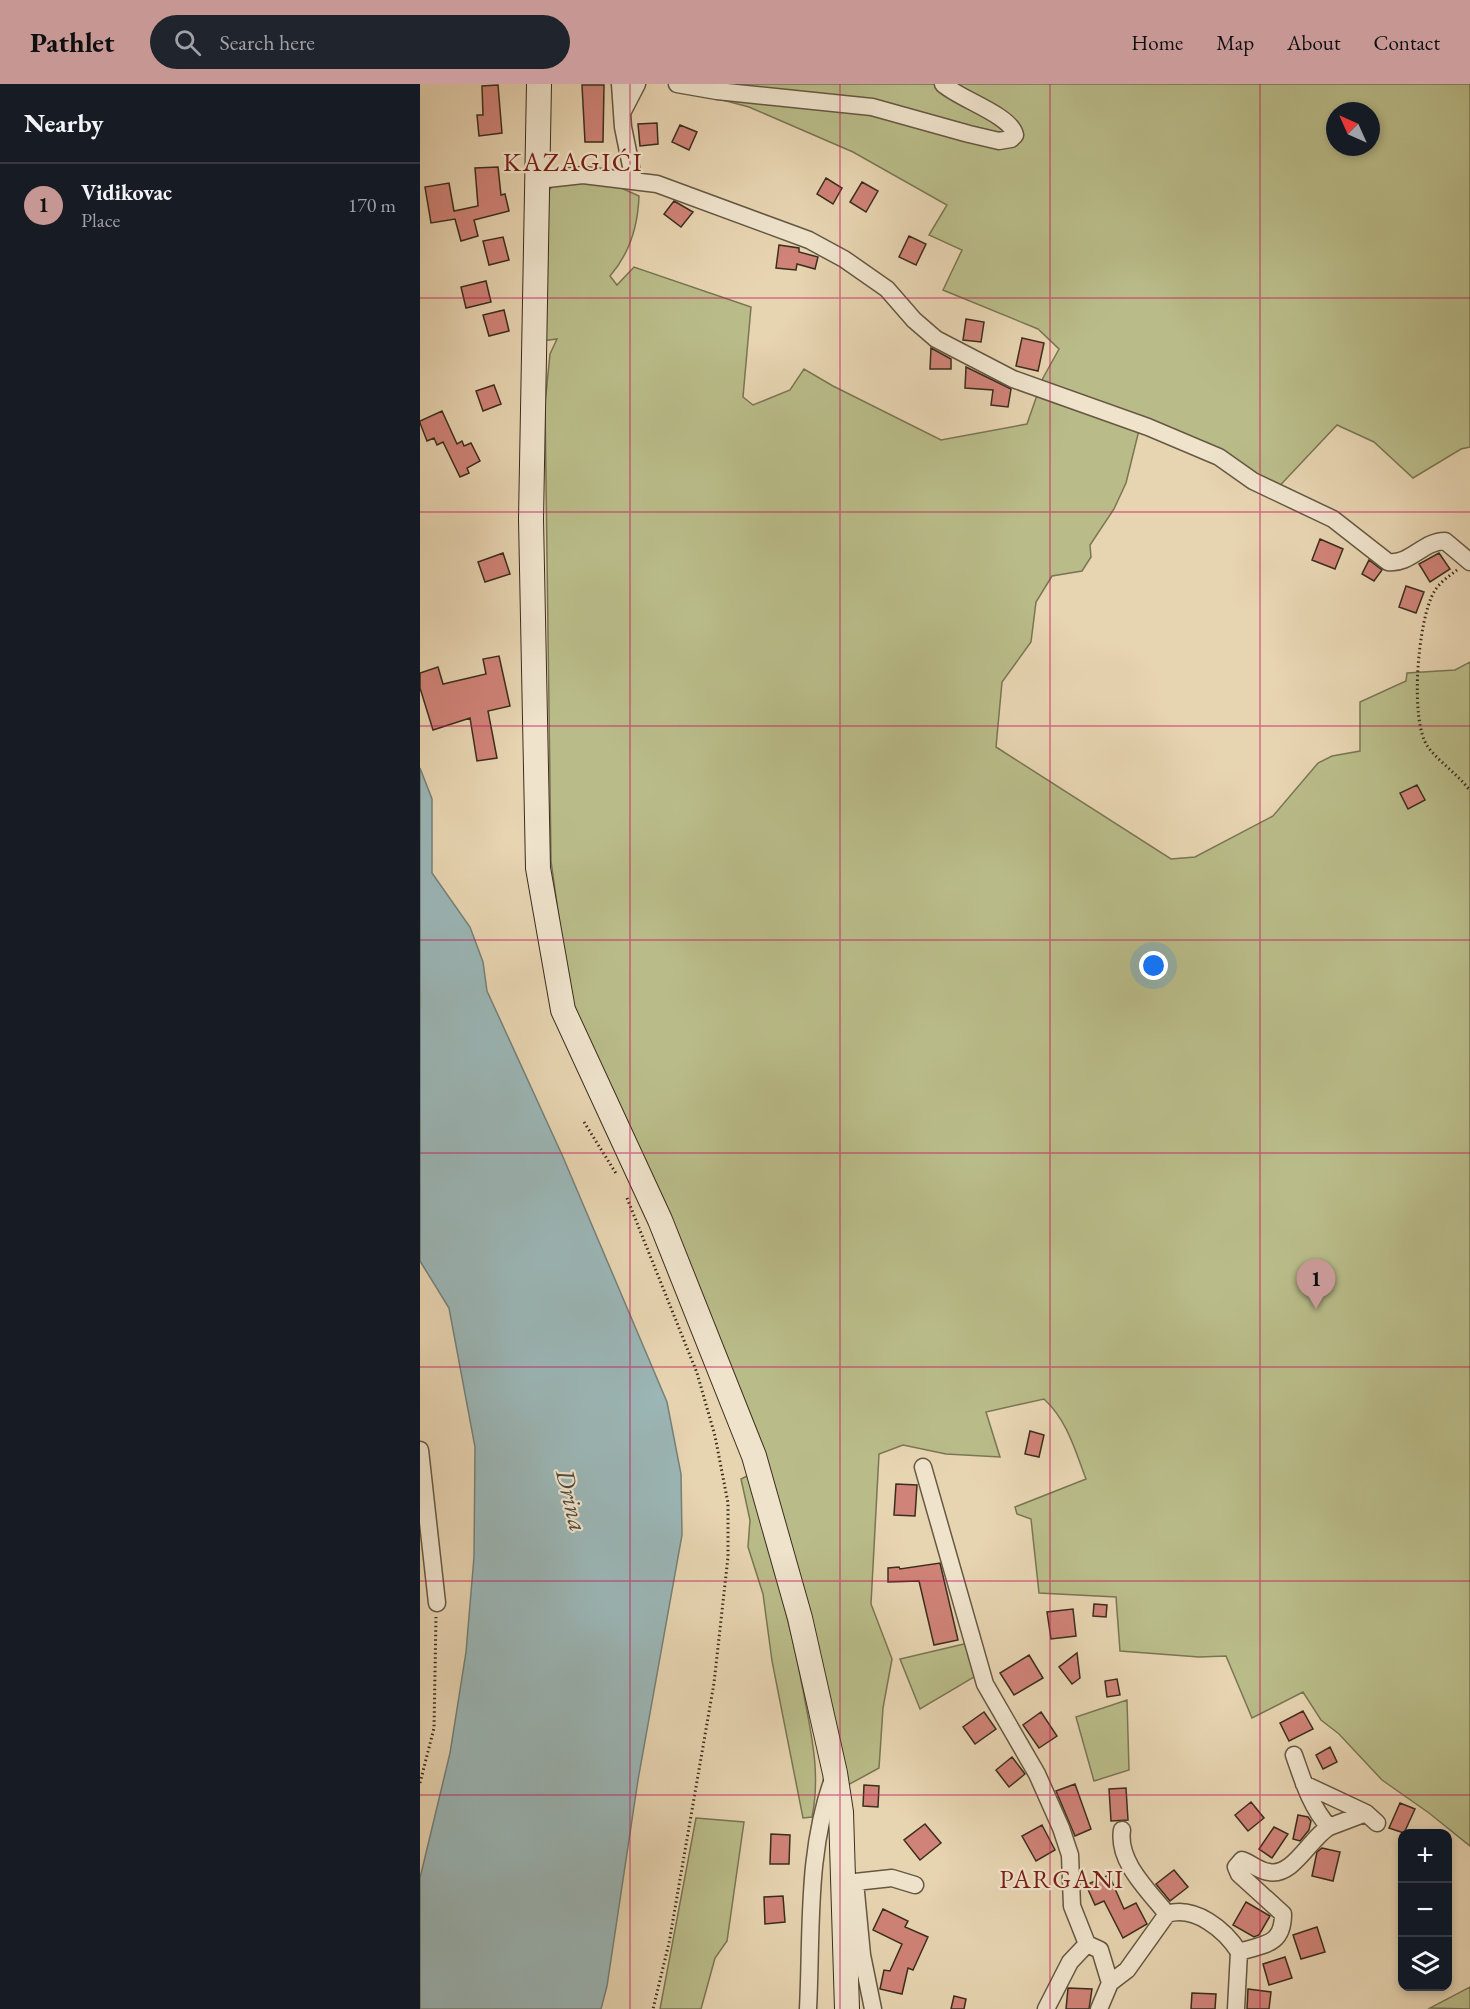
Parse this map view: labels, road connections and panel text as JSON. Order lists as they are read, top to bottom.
{
  "districts": ["KAZAGIĆI", "PARGANI"],
  "water": ["Drina"],
  "north": "top left",
  "page": {
    "header": "Pathlet",
    "search": "Search here",
    "nav": [
      "Home",
      "Map",
      "About",
      "Contact"
    ],
    "heading": "Nearby",
    "list": [
      {
        "mark": "1",
        "name": "Vidikovac",
        "note": "Place",
        "value": "170 m"
      }
    ],
    "pins": "1",
    "map_buttons": ["+", "−"]
  }
}
